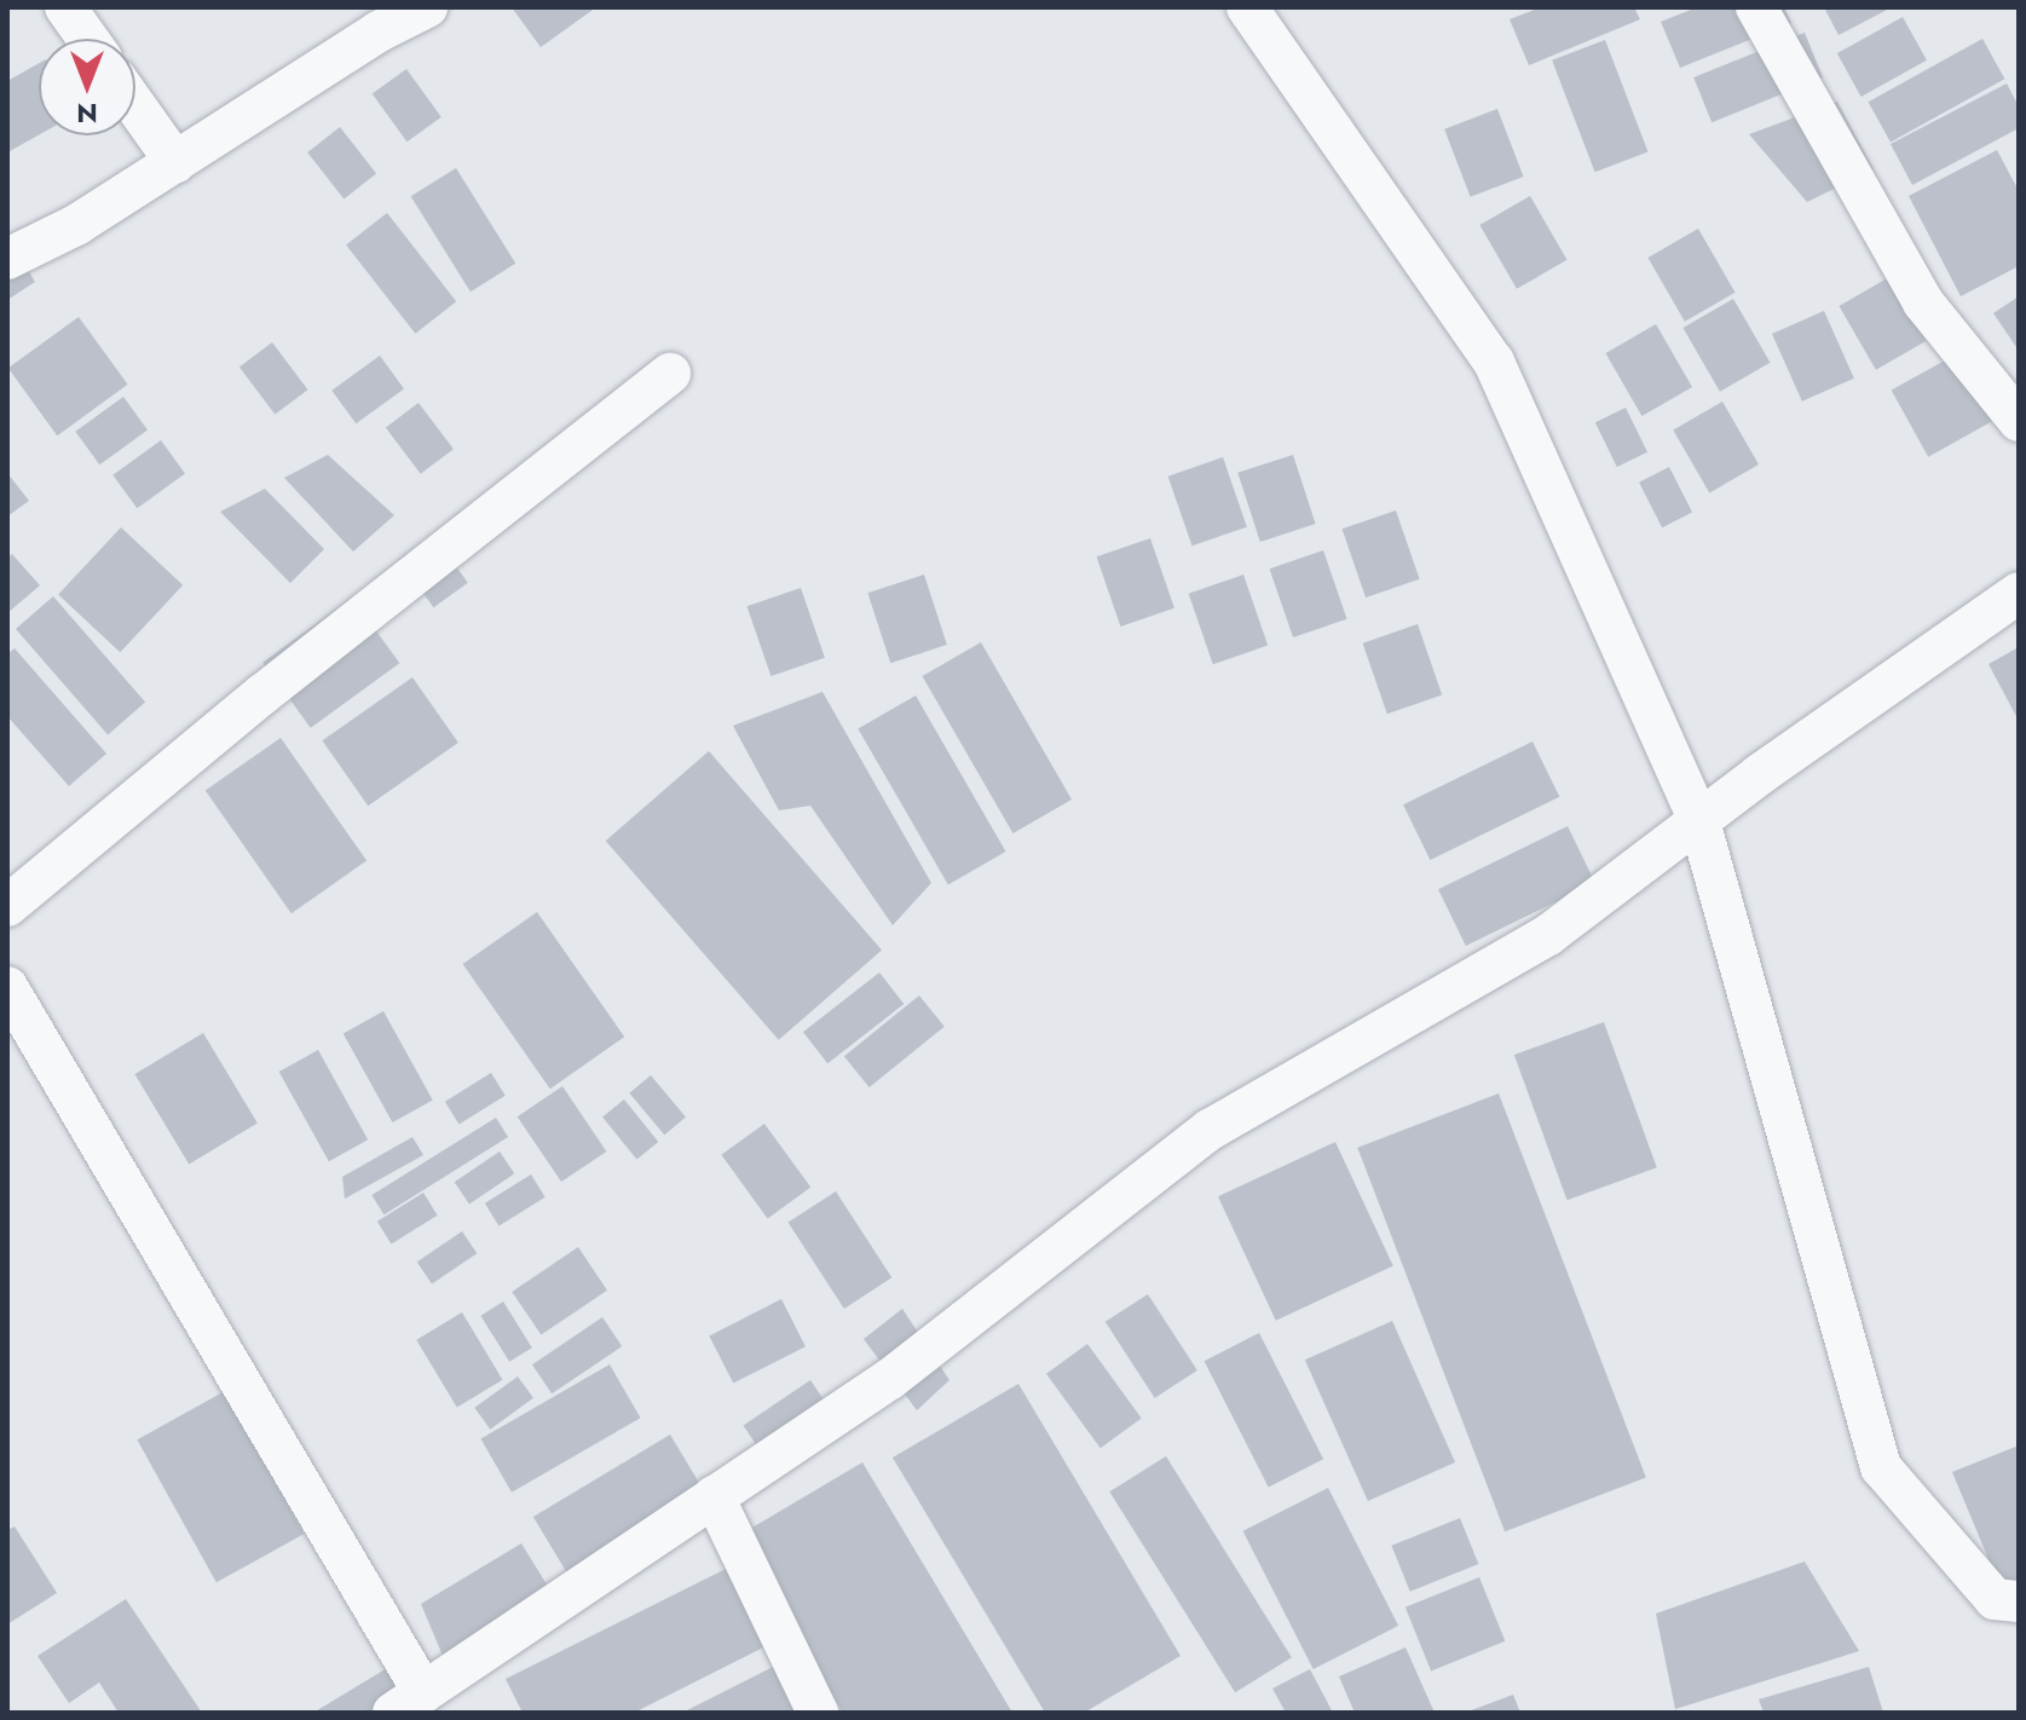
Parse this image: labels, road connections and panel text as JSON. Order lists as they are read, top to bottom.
{
  "north": "bottom"
}
